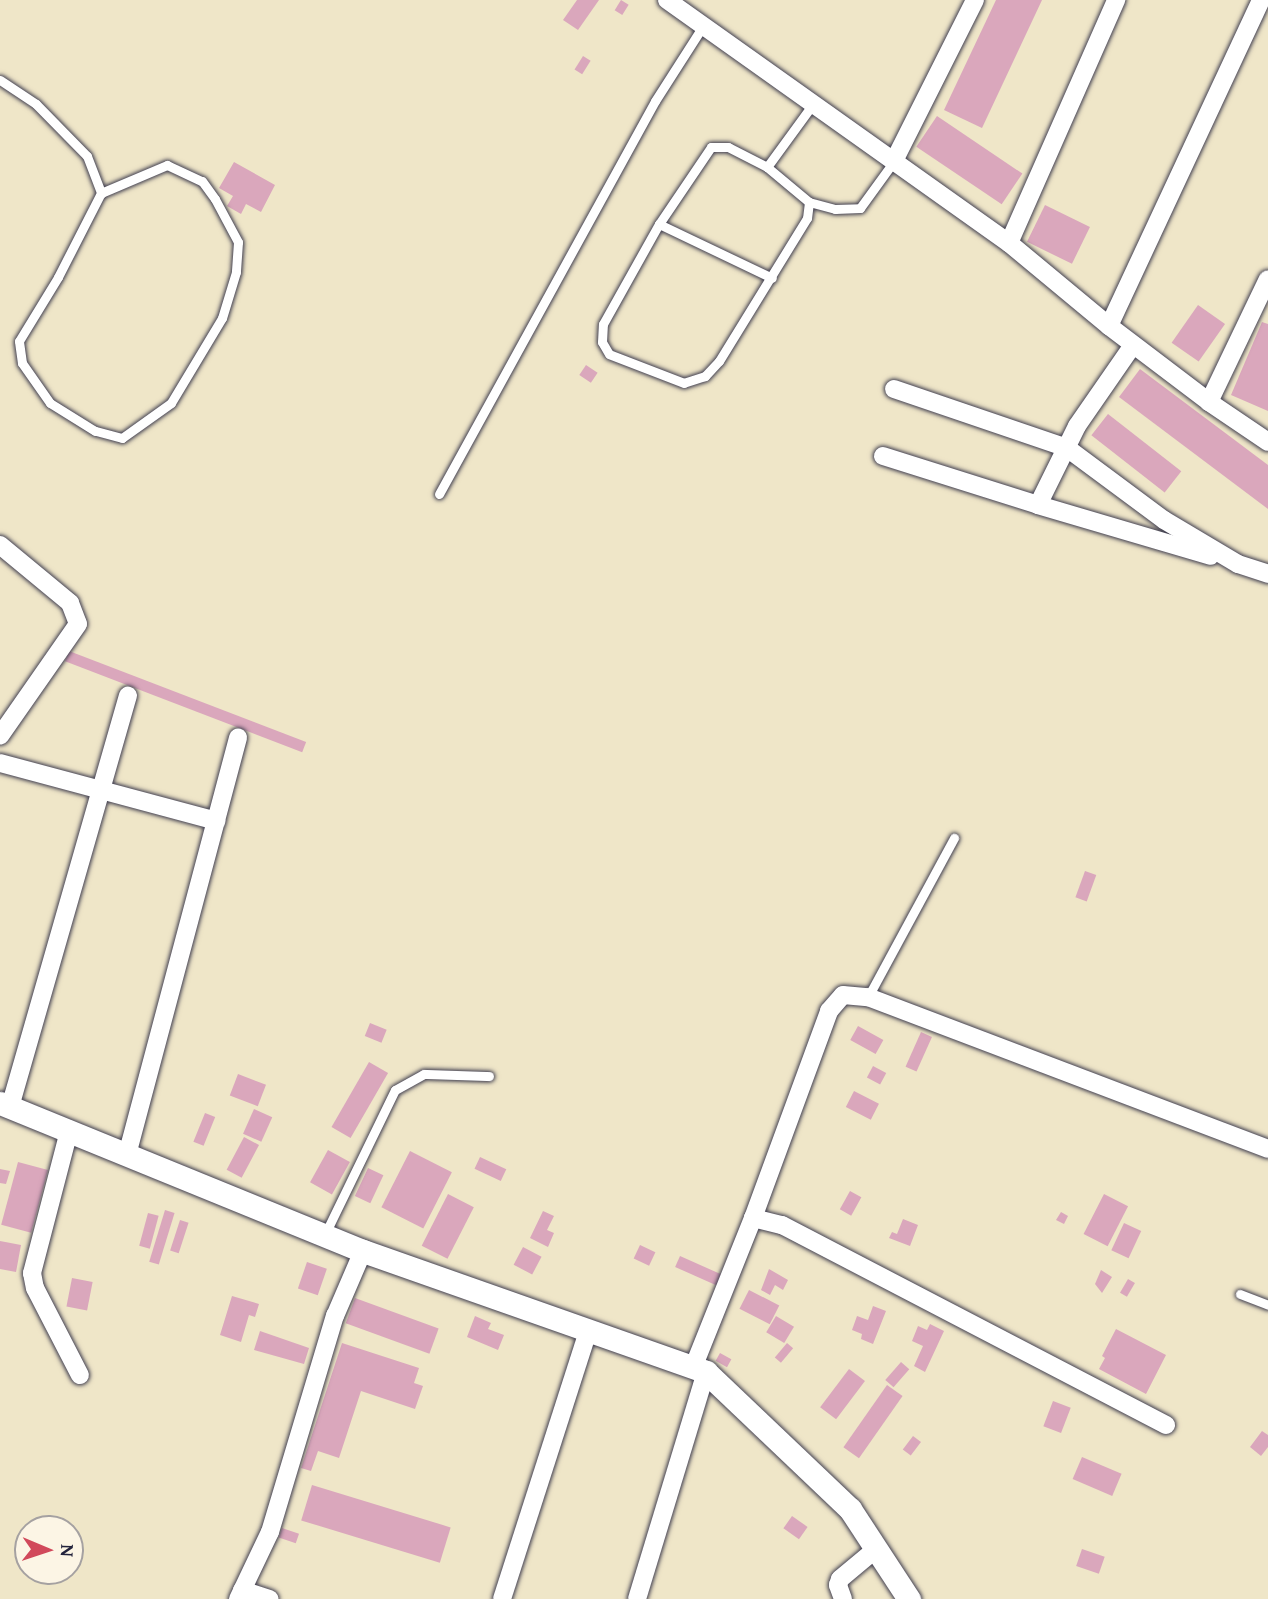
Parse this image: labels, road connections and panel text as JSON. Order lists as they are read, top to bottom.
{
  "north": "right"
}
